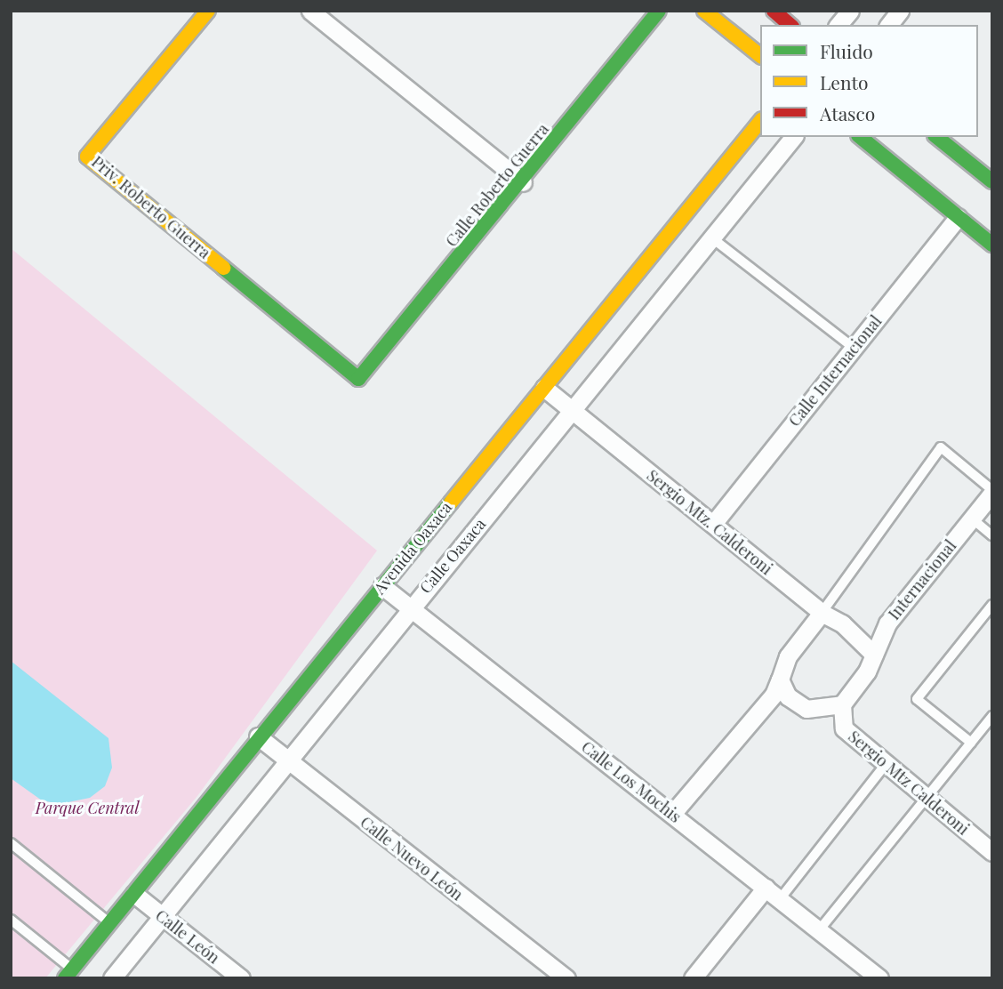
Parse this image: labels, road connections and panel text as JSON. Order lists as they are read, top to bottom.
{
  "streets": {
    "street": [
      "Calle Roberto Guerra",
      "Priv. Roberto Guerra",
      "Calle Internacional",
      "Sergio Mtz. Calderoni",
      "Avenida Oaxaca",
      "Calle Oaxaca",
      "Internacional",
      "Calle Los Mochis",
      "Sergio Mtz Calderoni",
      "Calle Nuevo León",
      "Calle León"
    ]
  },
  "crossings": [
    ["Calle Roberto Guerra", "Priv. Roberto Guerra"],
    ["Calle Internacional", "Sergio Mtz. Calderoni"],
    ["Sergio Mtz. Calderoni", "Avenida Oaxaca"],
    ["Sergio Mtz. Calderoni", "Calle Oaxaca"],
    ["Sergio Mtz. Calderoni", "Internacional"],
    ["Sergio Mtz. Calderoni", "Sergio Mtz Calderoni"],
    ["Avenida Oaxaca", "Calle Los Mochis"],
    ["Avenida Oaxaca", "Calle Nuevo León"],
    ["Avenida Oaxaca", "Calle León"],
    ["Calle Oaxaca", "Calle Los Mochis"],
    ["Calle Oaxaca", "Calle Nuevo León"],
    ["Calle Oaxaca", "Calle León"],
    ["Internacional", "Sergio Mtz Calderoni"]
  ],
  "parks": ["Parque Central"],
  "legend": ["Fluido", "Lento", "Atasco"]
}
